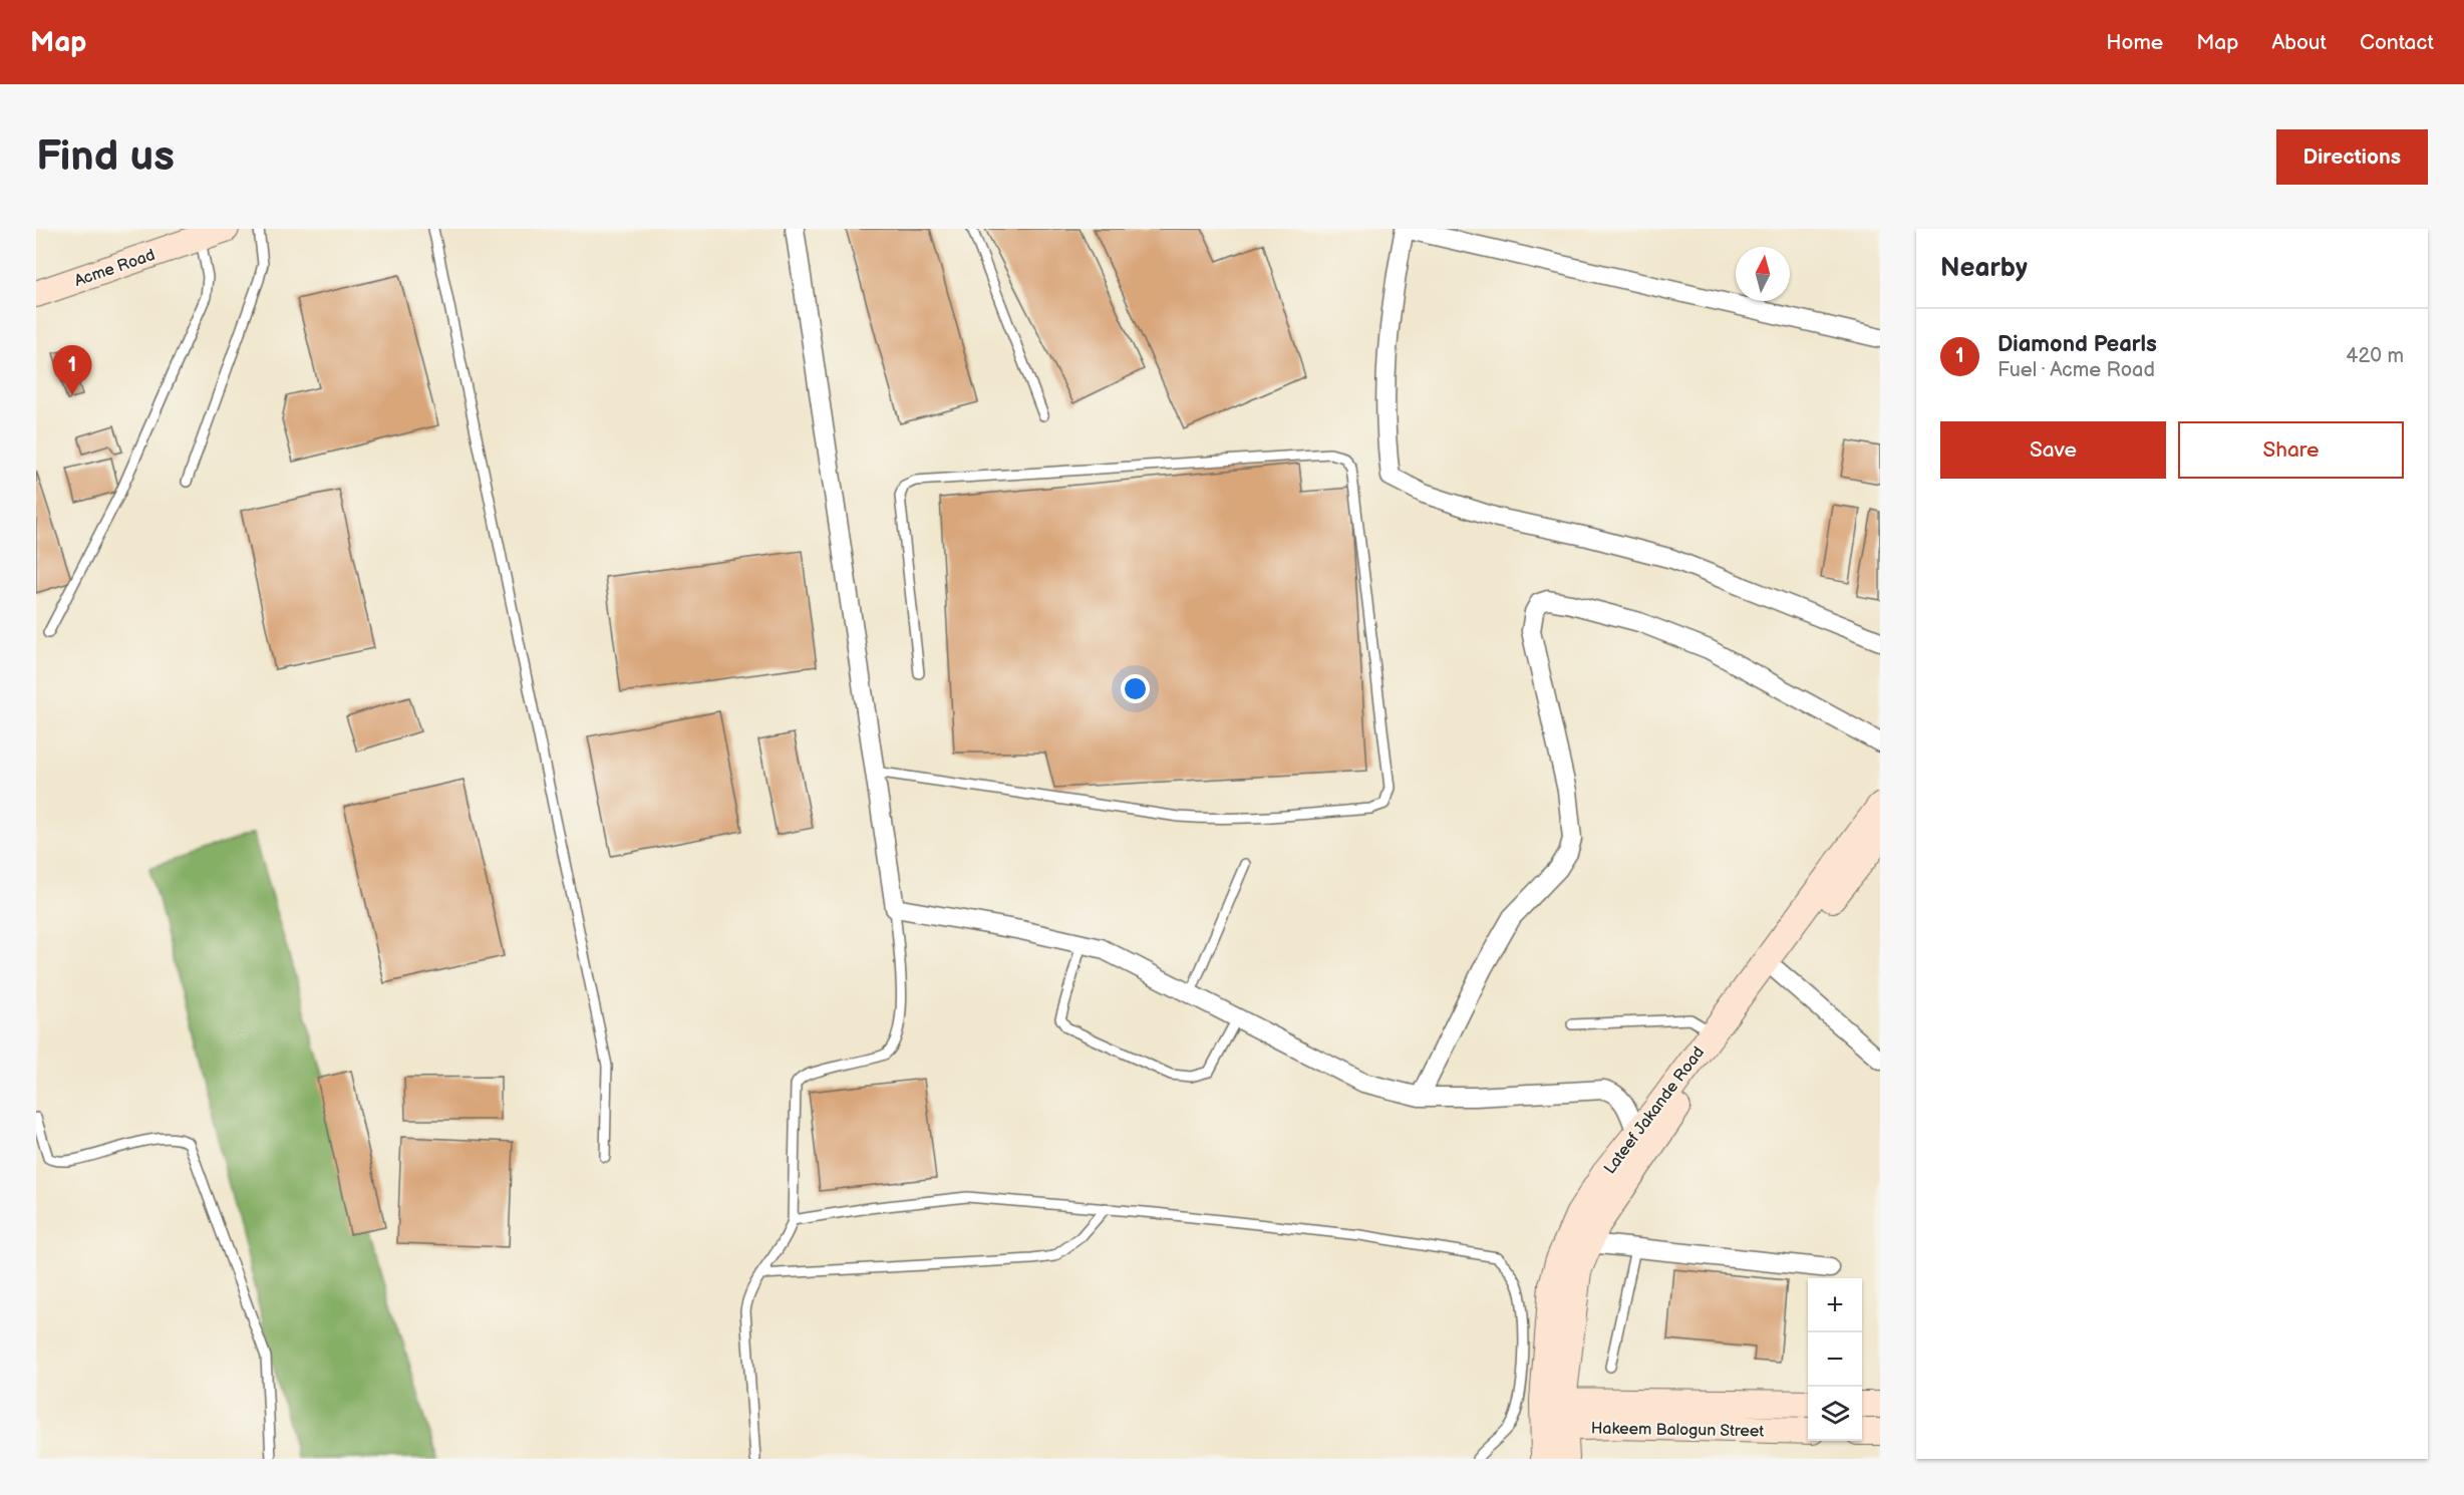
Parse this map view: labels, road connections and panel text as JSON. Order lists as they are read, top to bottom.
{
  "streets": {
    "main road": ["Acme Road", "Lateef Jakande Road", "Hakeem Balogun Street"]
  },
  "crossings": [
    ["Lateef Jakande Road", "Hakeem Balogun Street"]
  ],
  "north": "top",
  "page": {
    "header": "Map",
    "nav": [
      "Home",
      "Map",
      "About",
      "Contact"
    ],
    "buttons": [
      "Directions",
      ["Save", "Share"]
    ],
    "title": "Find us",
    "heading": "Nearby",
    "list": [
      {
        "mark": "1",
        "name": "Diamond Pearls",
        "note": "Fuel · Acme Road",
        "value": "420 m"
      }
    ],
    "pins": "1",
    "map_buttons": ["+", "−"]
  }
}
